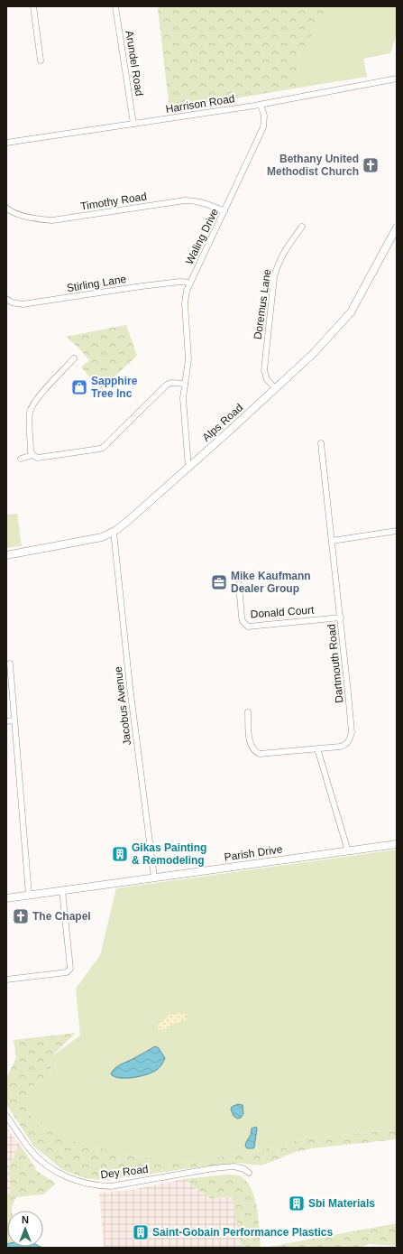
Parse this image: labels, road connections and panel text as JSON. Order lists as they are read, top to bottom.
{
  "streets": {
    "main road": ["Alps Road", "Parish Drive"],
    "street": [
      "Arundel Road",
      "Harrison Road",
      "Timothy Road",
      "Waling Drive",
      "Stirling Lane",
      "Doremus Lane",
      "Donald Court",
      "Dartmouth Road",
      "Jacobus Avenue",
      "Dey Road"
    ]
  },
  "crossings": [
    ["Arundel Road", "Harrison Road"],
    ["Harrison Road", "Waling Drive"],
    ["Timothy Road", "Waling Drive"],
    ["Waling Drive", "Stirling Lane"],
    ["Waling Drive", "Alps Road"],
    ["Doremus Lane", "Alps Road"],
    ["Alps Road", "Jacobus Avenue"],
    ["Donald Court", "Dartmouth Road"],
    ["Jacobus Avenue", "Parish Drive"]
  ],
  "places": {
    "church": ["Bethany United Methodist Church", "The Chapel"],
    "shop": ["Sapphire Tree Inc"],
    "office": ["Mike Kaufmann Dealer Group"],
    "building": ["Gikas Painting & Remodeling", "Sbi Materials", "Saint-Gobain Performance Plastics"]
  },
  "north": "top"
}
